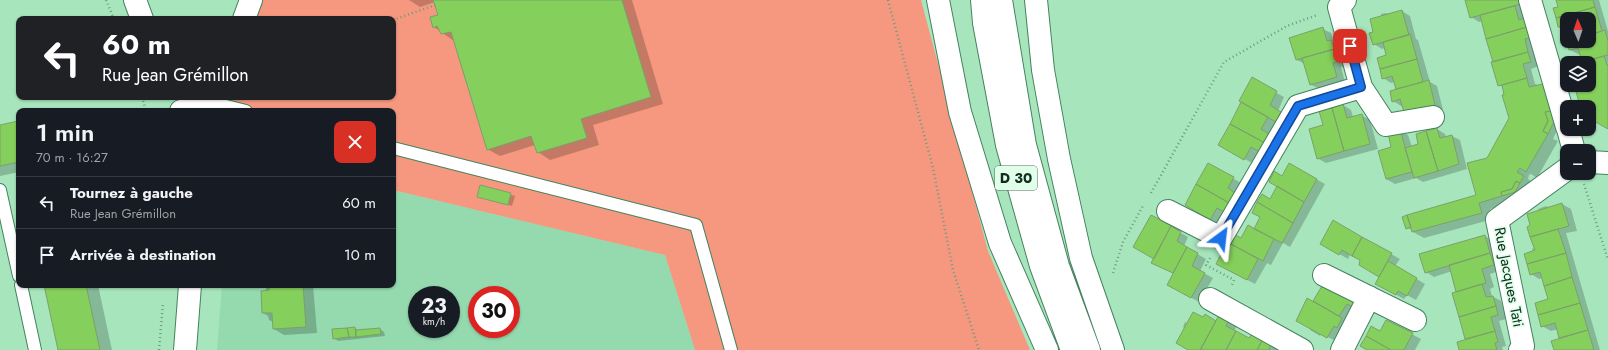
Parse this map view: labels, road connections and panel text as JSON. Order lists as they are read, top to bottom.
{
  "streets": {
    "main road": ["D 30", "Rue Jacques Tati"]
  },
  "north": "top",
  "page": {
    "map_buttons": ["+", "−"],
    "turn": ["60 m", "Rue Jean Grémillon"],
    "heading": ["1 min", "70 m · 16:27"],
    "list": [
      {
        "name": "Tournez à gauche",
        "note": "Rue Jean Grémillon",
        "value": "60 m"
      },
      {
        "name": "Arrivée à destination",
        "value": "10 m"
      }
    ],
    "speed": "23 km/h",
    "limit": "30"
  }
}
